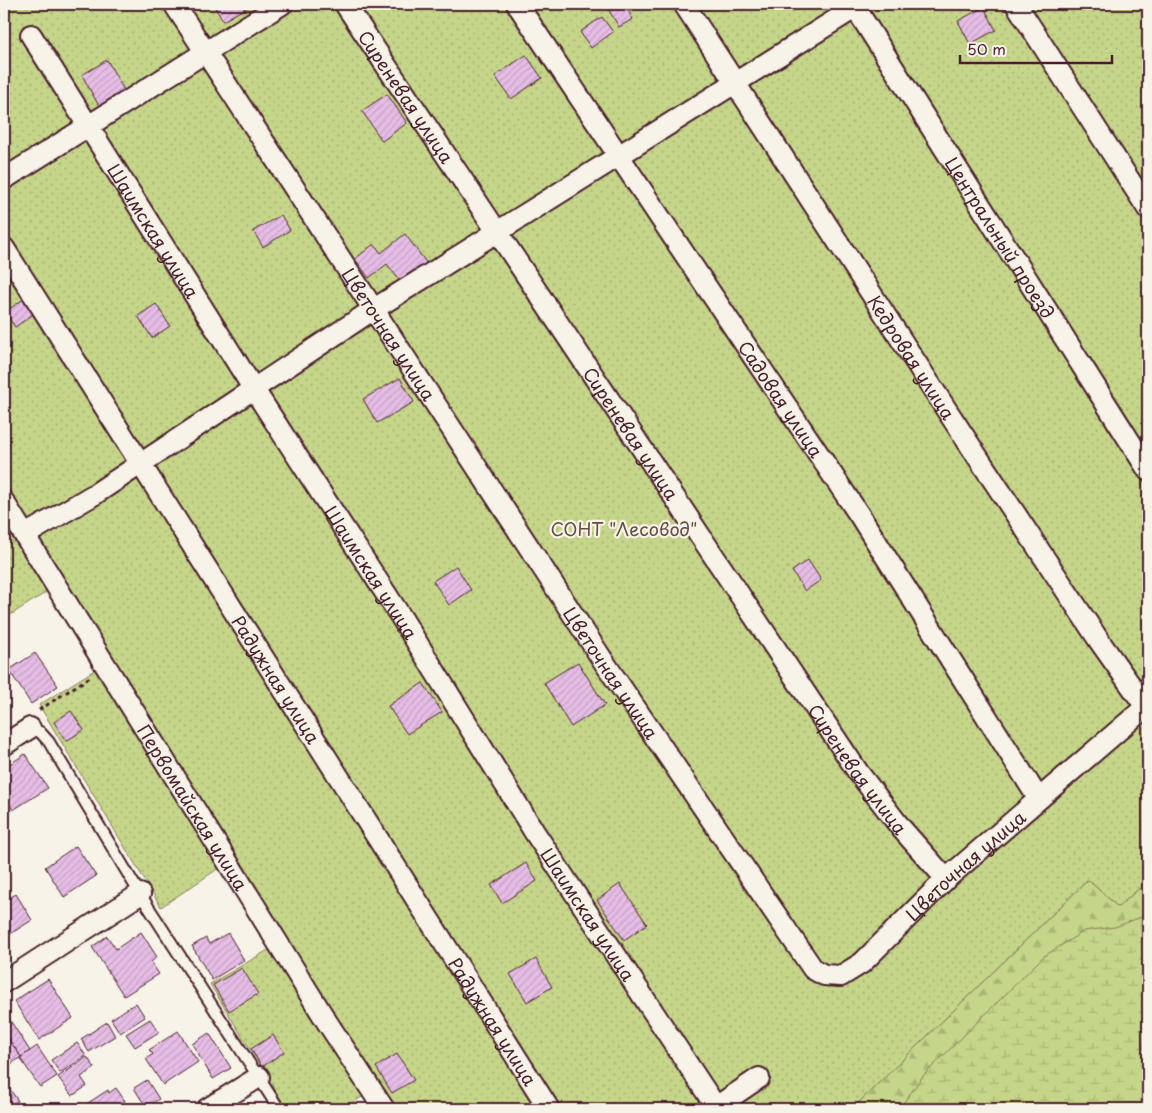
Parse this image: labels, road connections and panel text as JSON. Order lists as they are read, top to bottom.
{
  "streets": {
    "street": [
      "Сиреневая улица",
      "Шаимская улица",
      "Центральный проезд",
      "Цветочная улица",
      "Кедровая улица",
      "Садовая улица",
      "Радужная улица",
      "Первомайская улица"
    ]
  },
  "crossings": [
    ["Сиреневая улица", "Цветочная улица"],
    ["Цветочная улица", "Кедровая улица"],
    ["Цветочная улица", "Садовая улица"]
  ],
  "parks": ["СОНТ \"Лесовод\""],
  "scale_bar": "50 m"
}
